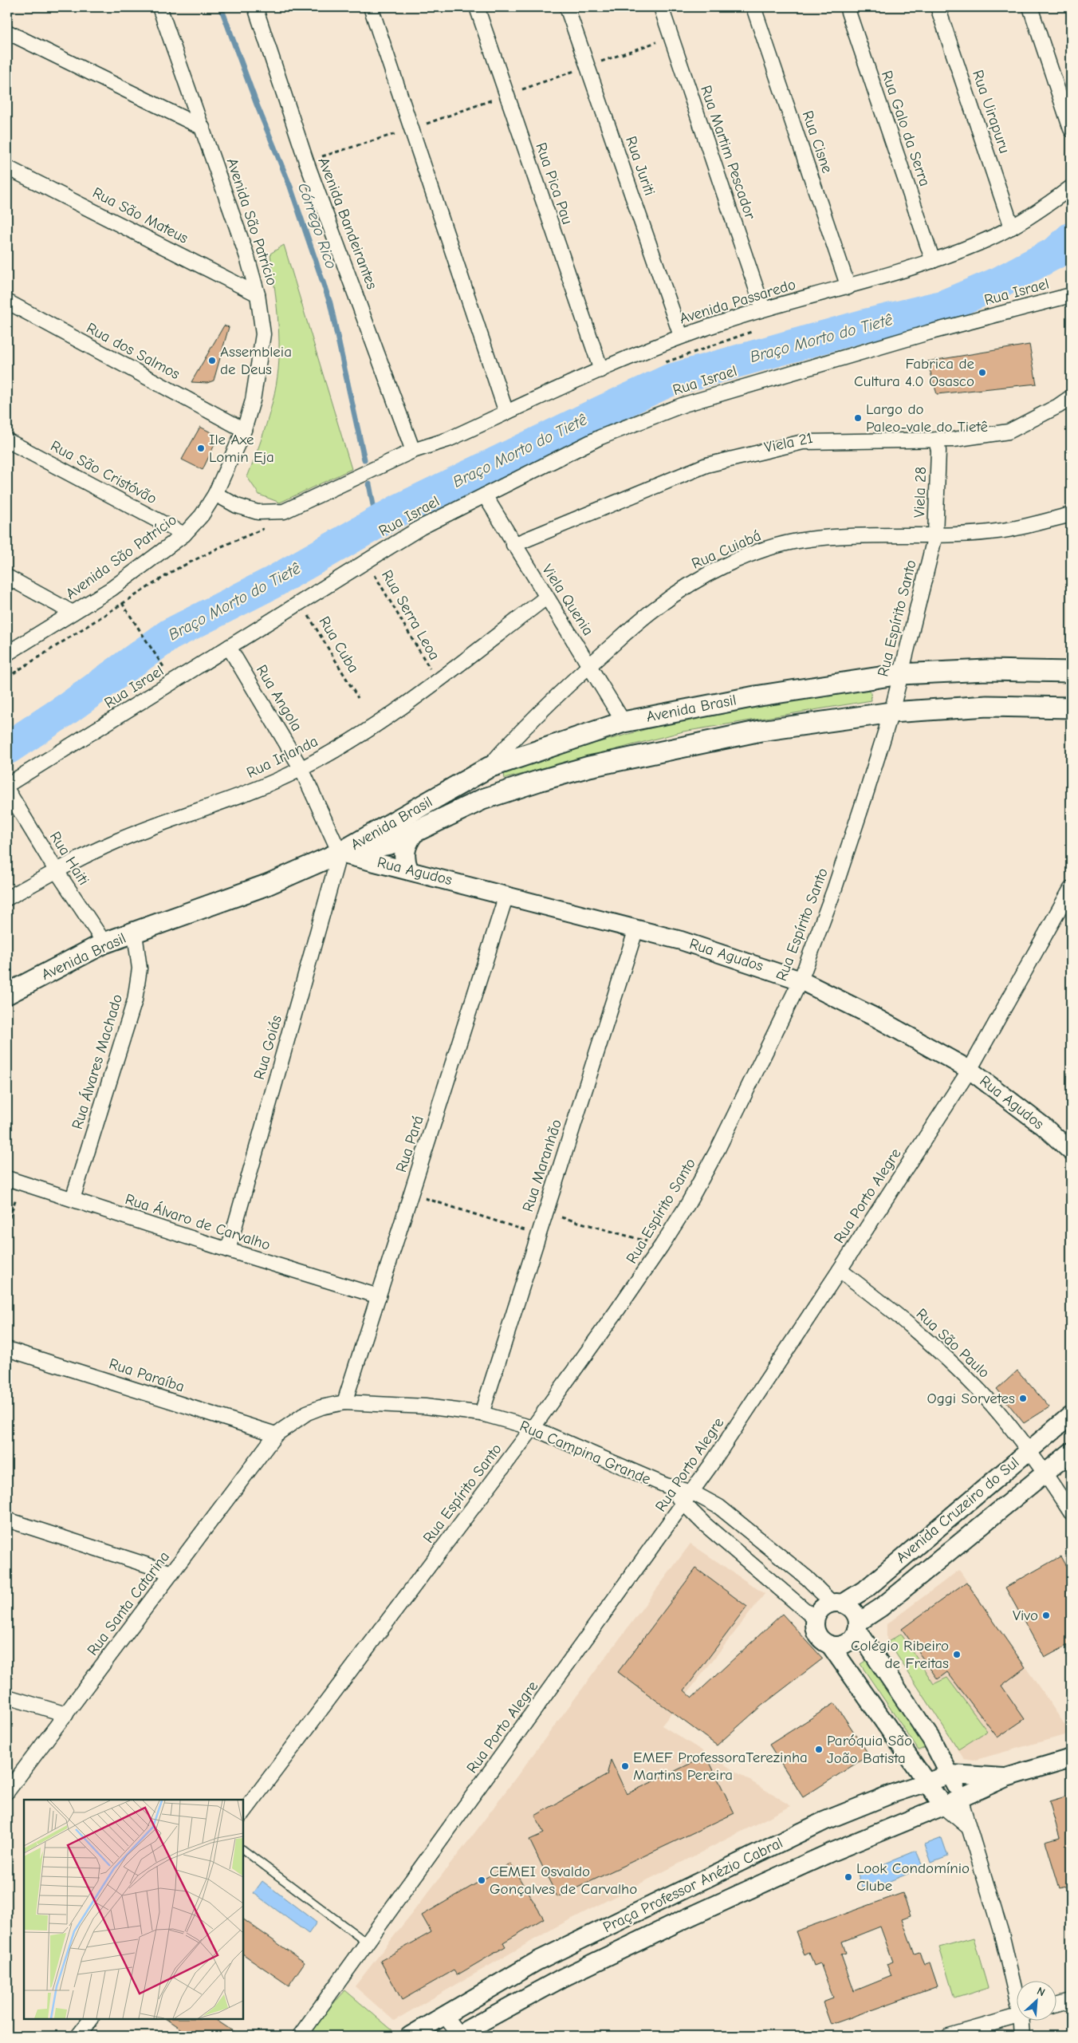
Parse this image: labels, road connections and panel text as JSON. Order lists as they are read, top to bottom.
{
  "streets": {
    "main road": ["Avenida Brasil"],
    "street": [
      "Rua Uirapuru",
      "Rua Galo da Serra",
      "Rua Cisne",
      "Rua Martim Pescador",
      "Rua Juriti",
      "Rua Pica Pau",
      "Rua São Mateus",
      "Avenida São Patrício",
      "Avenida Bandeirantes",
      "Rua Israel",
      "Avenida Passaredo",
      "Rua dos Salmos",
      "Rua São Cristóvão",
      "Viela 28",
      "Rua Cuiabá",
      "Viela Quenia",
      "Rua Espírito Santo",
      "Rua Angola",
      "Rua Irlanda",
      "Rua Haiti",
      "Rua Agudos",
      "Rua Goiás",
      "Rua Álvares Machado",
      "Rua Pará",
      "Rua Maranhão",
      "Rua Porto Alegre",
      "Rua Álvaro de Carvalho",
      "Rua São Paulo",
      "Rua Paraíba",
      "Rua Campina Grande",
      "Avenida Cruzeiro do Sul",
      "Rua Santa Catarina",
      "Praça Professor Anézio Cabral"
    ],
    "path": ["Rua Serra Leoa", "Rua Cuba"]
  },
  "crossings": [
    ["Rua Uirapuru", "Avenida Passaredo"],
    ["Rua Galo da Serra", "Avenida Passaredo"],
    ["Rua Cisne", "Avenida Passaredo"],
    ["Rua Martim Pescador", "Avenida Passaredo"],
    ["Rua Juriti", "Avenida Passaredo"],
    ["Rua Pica Pau", "Avenida Passaredo"],
    ["Rua São Mateus", "Avenida São Patrício"],
    ["Avenida São Patrício", "Avenida Passaredo"],
    ["Avenida São Patrício", "Rua dos Salmos"],
    ["Avenida São Patrício", "Rua São Cristóvão"],
    ["Avenida Bandeirantes", "Avenida Passaredo"],
    ["Rua Israel", "Viela Quenia"],
    ["Rua Israel", "Rua Serra Leoa"],
    ["Rua Israel", "Rua Cuba"],
    ["Rua Israel", "Rua Angola"],
    ["Viela 28", "Rua Cuiabá"],
    ["Viela 28", "Rua Espírito Santo"],
    ["Rua Cuiabá", "Viela Quenia"],
    ["Rua Cuiabá", "Rua Espírito Santo"],
    ["Rua Cuiabá", "Avenida Brasil"],
    ["Viela Quenia", "Avenida Brasil"],
    ["Viela Quenia", "Rua Irlanda"],
    ["Rua Serra Leoa", "Rua Irlanda"],
    ["Rua Espírito Santo", "Avenida Brasil"],
    ["Rua Espírito Santo", "Rua Agudos"],
    ["Rua Espírito Santo", "Rua Campina Grande"],
    ["Rua Angola", "Avenida Brasil"],
    ["Rua Angola", "Rua Irlanda"],
    ["Rua Angola", "Rua Agudos"],
    ["Rua Angola", "Rua Goiás"],
    ["Avenida Brasil", "Rua Haiti"],
    ["Avenida Brasil", "Rua Agudos"],
    ["Avenida Brasil", "Rua Goiás"],
    ["Avenida Brasil", "Rua Álvares Machado"],
    ["Rua Irlanda", "Rua Haiti"],
    ["Rua Agudos", "Rua Goiás"],
    ["Rua Agudos", "Rua Pará"],
    ["Rua Agudos", "Rua Maranhão"],
    ["Rua Agudos", "Rua Porto Alegre"],
    ["Rua Goiás", "Rua Álvaro de Carvalho"],
    ["Rua Álvares Machado", "Rua Álvaro de Carvalho"],
    ["Rua Pará", "Rua Álvaro de Carvalho"],
    ["Rua Pará", "Rua Campina Grande"],
    ["Rua Maranhão", "Rua Campina Grande"],
    ["Rua Porto Alegre", "Rua São Paulo"],
    ["Rua Porto Alegre", "Rua Campina Grande"],
    ["Rua São Paulo", "Avenida Cruzeiro do Sul"],
    ["Rua Paraíba", "Rua Campina Grande"],
    ["Rua Paraíba", "Rua Santa Catarina"],
    ["Rua Campina Grande", "Avenida Cruzeiro do Sul"],
    ["Rua Campina Grande", "Rua Santa Catarina"]
  ],
  "water": ["Córrego Rico", "Braço Morto do Tietê"],
  "places": [
    "Assembleia de Deus",
    "Fabrica de Cultura 4.0 Osasco",
    "Largo do Paleo-vale do Tietê",
    "Ile Axe Lomin Eja",
    "Oggi Sorvetes",
    "Vivo",
    "Colégio Ribeiro de Freitas",
    "Paróquia São João Batista",
    "EMEF ProfessoraTerezinha Martins Pereira",
    "Look Condomínio Clube",
    "CEMEI Osvaldo Gonçalves de Carvalho"
  ],
  "north": "top right"
}
